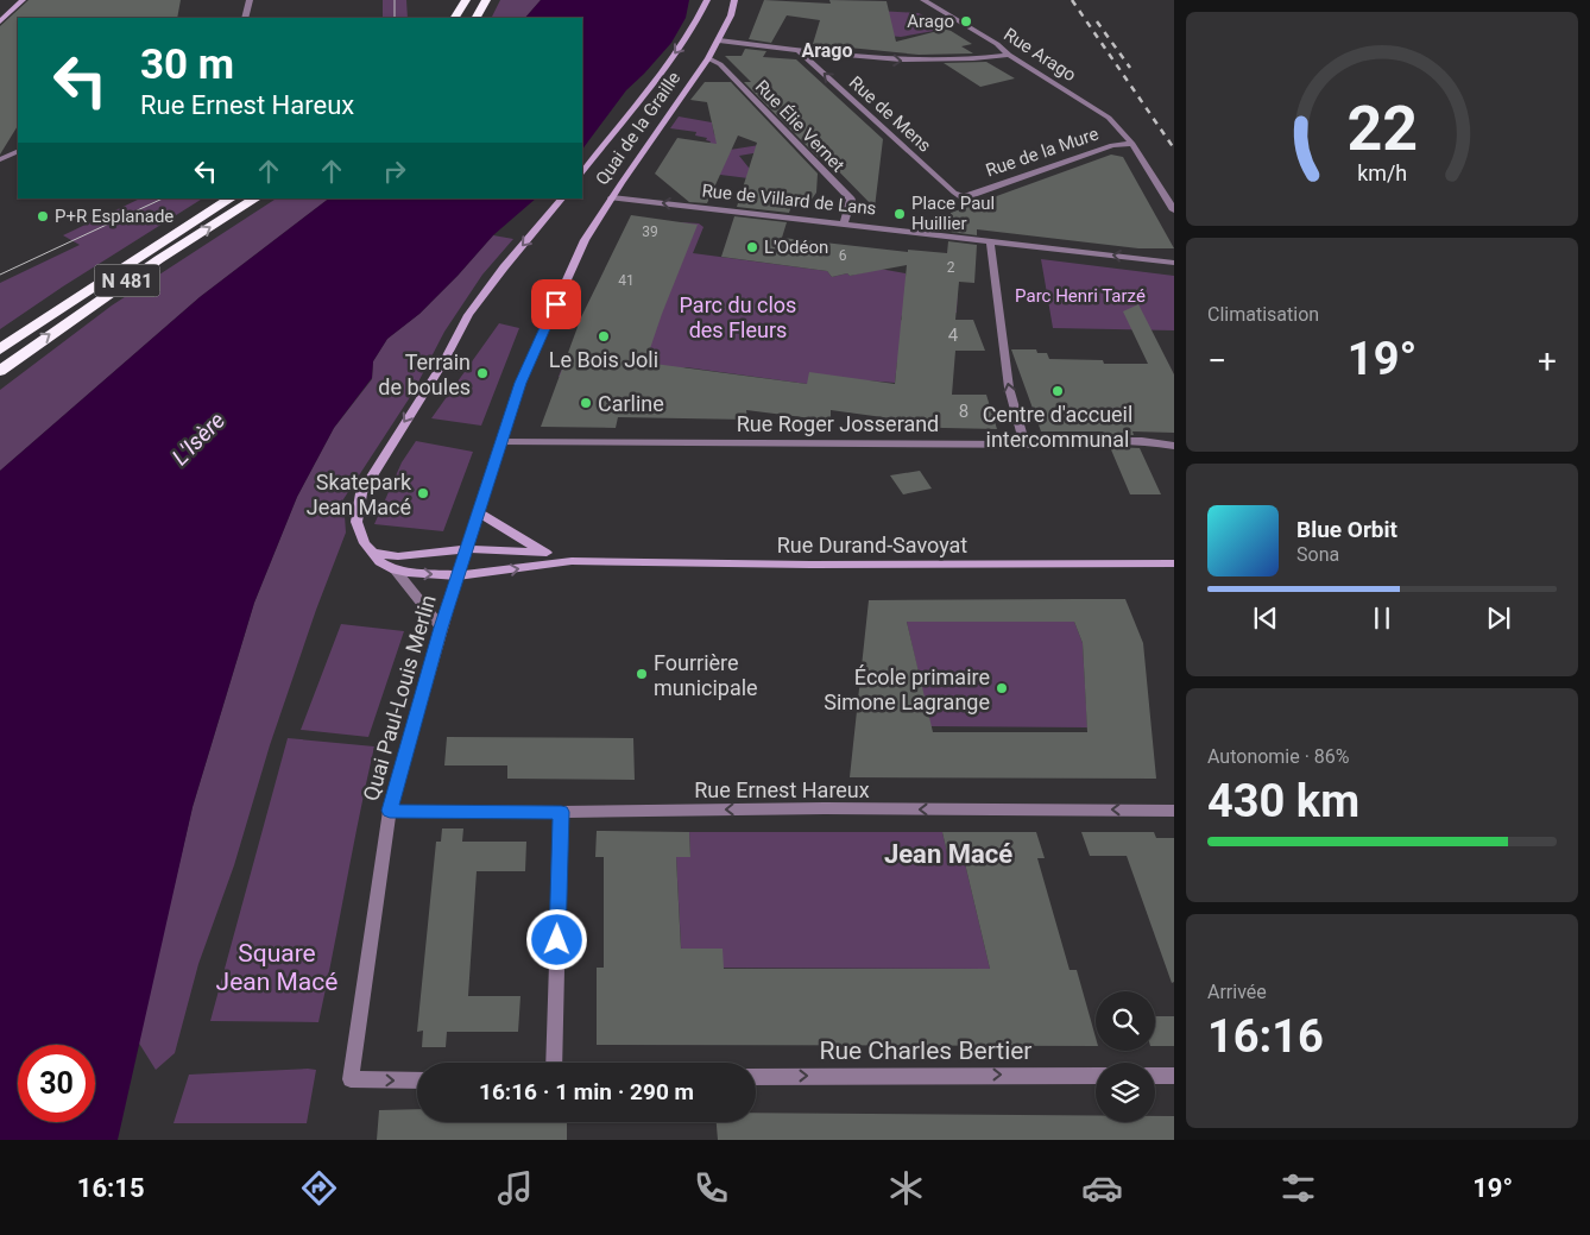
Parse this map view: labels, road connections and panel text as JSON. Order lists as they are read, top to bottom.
{
  "streets": {
    "highway": ["N 481"],
    "main road": ["Quai de la Graille", "Rue Durand-Savoyat"],
    "street": [
      "Rue Arago",
      "Rue de Mens",
      "Rue Élie Vernet",
      "Rue de la Mure",
      "Rue de Villard de Lans",
      "Rue Roger Josserand",
      "Quai Paul-Louis Merlin",
      "Rue Ernest Hareux",
      "Rue Charles Bertier"
    ]
  },
  "crossings": [
    ["Rue Arago", "Rue de la Mure"],
    ["Rue de Mens", "Rue de la Mure"],
    ["Rue Élie Vernet", "Quai de la Graille"],
    ["Rue Élie Vernet", "Rue de Villard de Lans"],
    ["Quai de la Graille", "Rue de Villard de Lans"],
    ["Quai de la Graille", "Rue Roger Josserand"],
    ["Quai de la Graille", "Rue Durand-Savoyat"],
    ["Quai de la Graille", "Quai Paul-Louis Merlin"],
    ["Rue Durand-Savoyat", "Quai Paul-Louis Merlin"],
    ["Quai Paul-Louis Merlin", "Rue Ernest Hareux"]
  ],
  "one_way": [
    "Rue de Mens",
    "Rue de Villard de Lans",
    "Quai Paul-Louis Merlin",
    "Rue Ernest Hareux",
    "Rue Charles Bertier"
  ],
  "districts": ["Arago", "Jean Macé"],
  "water": ["L'Isère"],
  "parks": ["Parc Henri Tarzé", "Parc du clos des Fleurs", "Square Jean Macé"],
  "places": [
    "Arago",
    "Place Paul Huillier",
    "P+R Esplanade",
    "L'Odéon",
    "Le Bois Joli",
    "Terrain de boules",
    "Centre d'accueil intercommunal",
    "Carline",
    "Skatepark Jean Macé",
    "Fourrière municipale",
    "École primaire Simone Lagrange"
  ],
  "house_numbers": [
    "39",
    "6",
    "2",
    "41",
    "4",
    "8"
  ],
  "page": {
    "turn": ["30 m", "Rue Ernest Hareux"],
    "tile": [
      "Climatisation",
      ["Autonomie · 86%", "430 km"],
      ["Arrivée", "16:16"]
    ],
    "heat": ["−", "19°", "+"],
    "song": ["Blue Orbit", "Sona"],
    "limit": "30",
    "trip": "16:16 · 1 min · 290 m",
    "tabs": ["16:15", "19°"],
    "gauge": ["22", "km/h"]
  }
}
